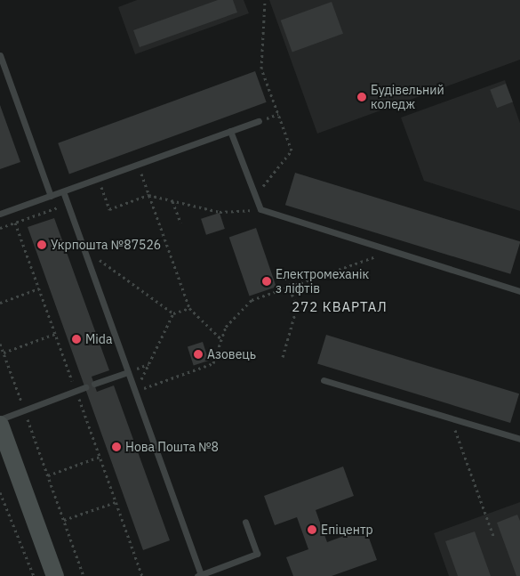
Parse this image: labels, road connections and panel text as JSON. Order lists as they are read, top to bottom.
{
  "districts": ["272 КВАРТАЛ"],
  "places": [
    "Будівельний коледж",
    "Укрпошта №87526",
    "Електромеханік з ліфтів",
    "Mida",
    "Азовець",
    "Нова Пошта №8",
    "Епіцентр"
  ]
}
